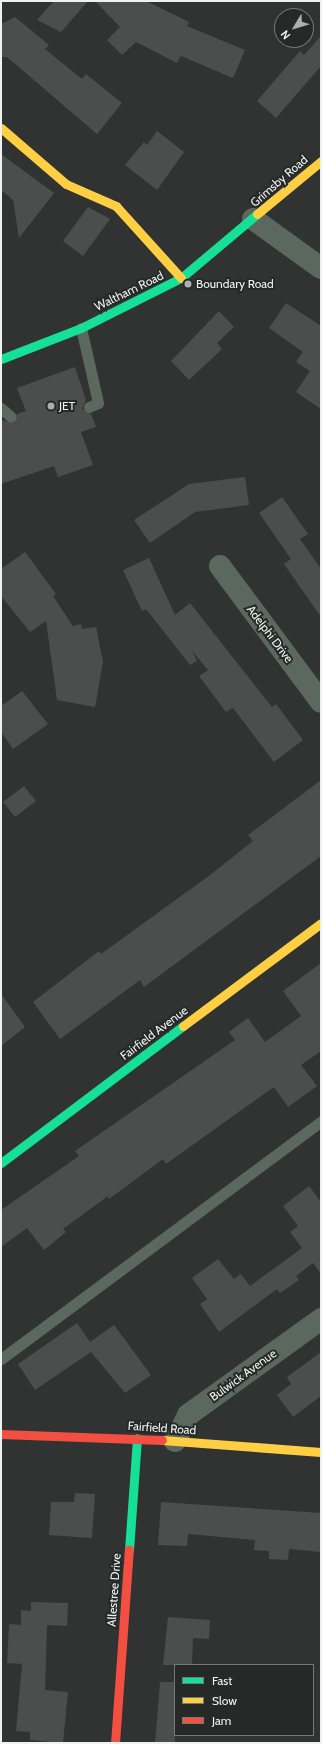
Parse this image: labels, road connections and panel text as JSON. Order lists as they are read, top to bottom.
{
  "streets": {
    "street": [
      "Grimsby Road",
      "Waltham Road",
      "Adelphi Drive",
      "Fairfield Avenue",
      "Bulwick Avenue",
      "Fairfield Road",
      "Allestree Drive"
    ]
  },
  "crossings": [
    ["Grimsby Road", "Waltham Road"],
    ["Bulwick Avenue", "Fairfield Road"],
    ["Fairfield Road", "Allestree Drive"]
  ],
  "places": ["Boundary Road", "JET"],
  "legend": ["Fast", "Slow", "Jam"],
  "north": "bottom left"
}
